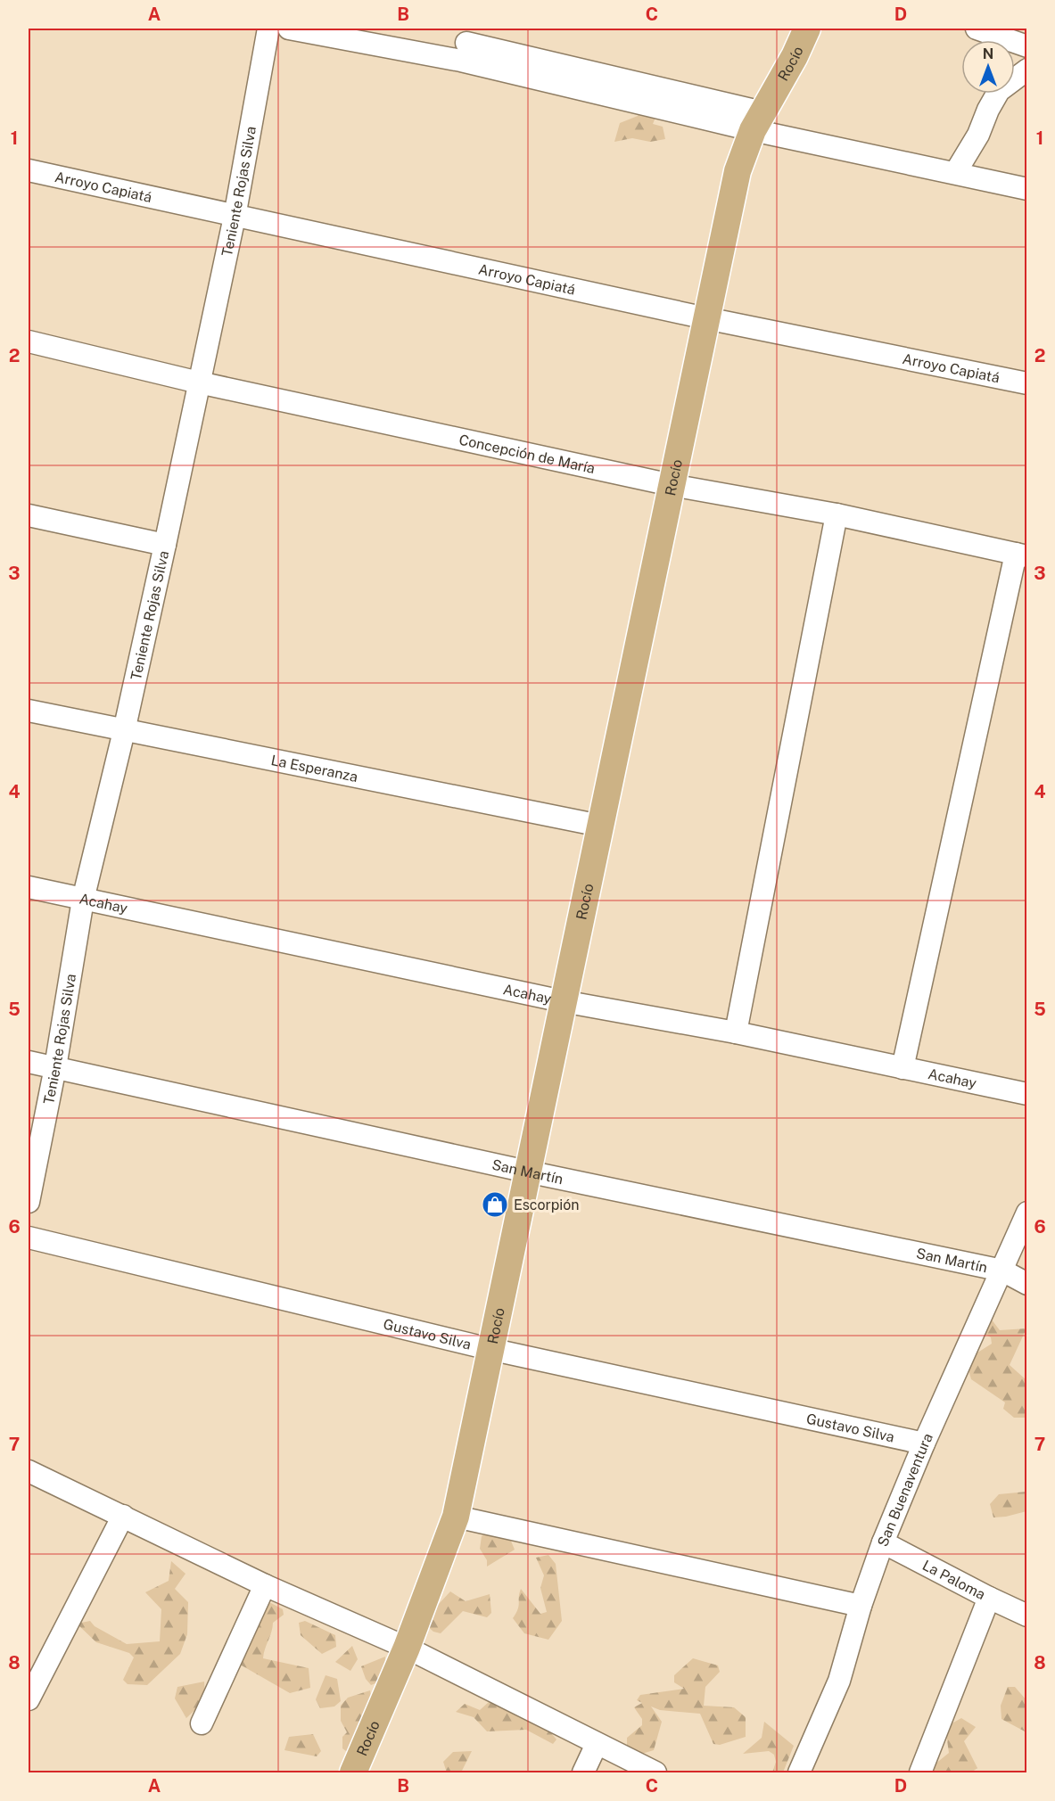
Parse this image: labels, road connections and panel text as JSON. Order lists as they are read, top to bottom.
{
  "streets": {
    "main road": ["Rocío"],
    "street": [
      "Arroyo Capiatá",
      "Teniente Rojas Silva",
      "Concepción de María",
      "La Esperanza",
      "Acahay",
      "San Martín",
      "Gustavo Silva",
      "San Buenaventura",
      "La Paloma"
    ]
  },
  "crossings": [
    ["Rocío", "Arroyo Capiatá"],
    ["Rocío", "Concepción de María"],
    ["Rocío", "La Esperanza"],
    ["Rocío", "Acahay"],
    ["Rocío", "San Martín"],
    ["Rocío", "Gustavo Silva"],
    ["Arroyo Capiatá", "Teniente Rojas Silva"],
    ["Teniente Rojas Silva", "Concepción de María"],
    ["Teniente Rojas Silva", "La Esperanza"],
    ["Teniente Rojas Silva", "Acahay"],
    ["Teniente Rojas Silva", "San Martín"],
    ["San Martín", "San Buenaventura"],
    ["Gustavo Silva", "San Buenaventura"],
    ["San Buenaventura", "La Paloma"]
  ],
  "places": {
    "shop": ["Escorpión"]
  },
  "north": "top",
  "grid": {
    "columns": [
      "A",
      "B",
      "C",
      "D"
    ],
    "rows": [
      "1",
      "2",
      "3",
      "4",
      "5",
      "6",
      "7",
      "8"
    ]
  }
}
